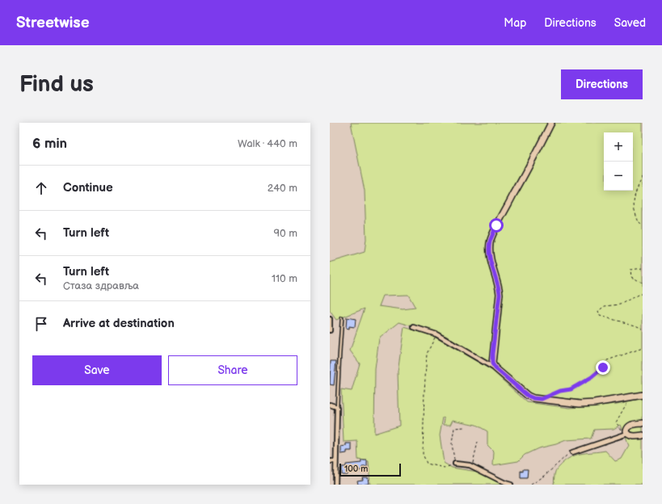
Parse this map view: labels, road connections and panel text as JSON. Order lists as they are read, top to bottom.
{
  "scale_bar": "100 m",
  "page": {
    "header": "Streetwise",
    "nav": ["Map", "Directions", "Saved"],
    "buttons": [
      "Directions",
      ["Save", "Share"]
    ],
    "title": "Find us",
    "heading": ["6 min", "Walk · 440 m"],
    "map_buttons": ["+", "−"],
    "list": [
      ["Continue", "240 m"],
      ["Turn left", "90 m"],
      ["Turn left", "Стаза здравља", "110 m"],
      "Arrive at destination"
    ],
    "scale": "100 m"
  }
}
